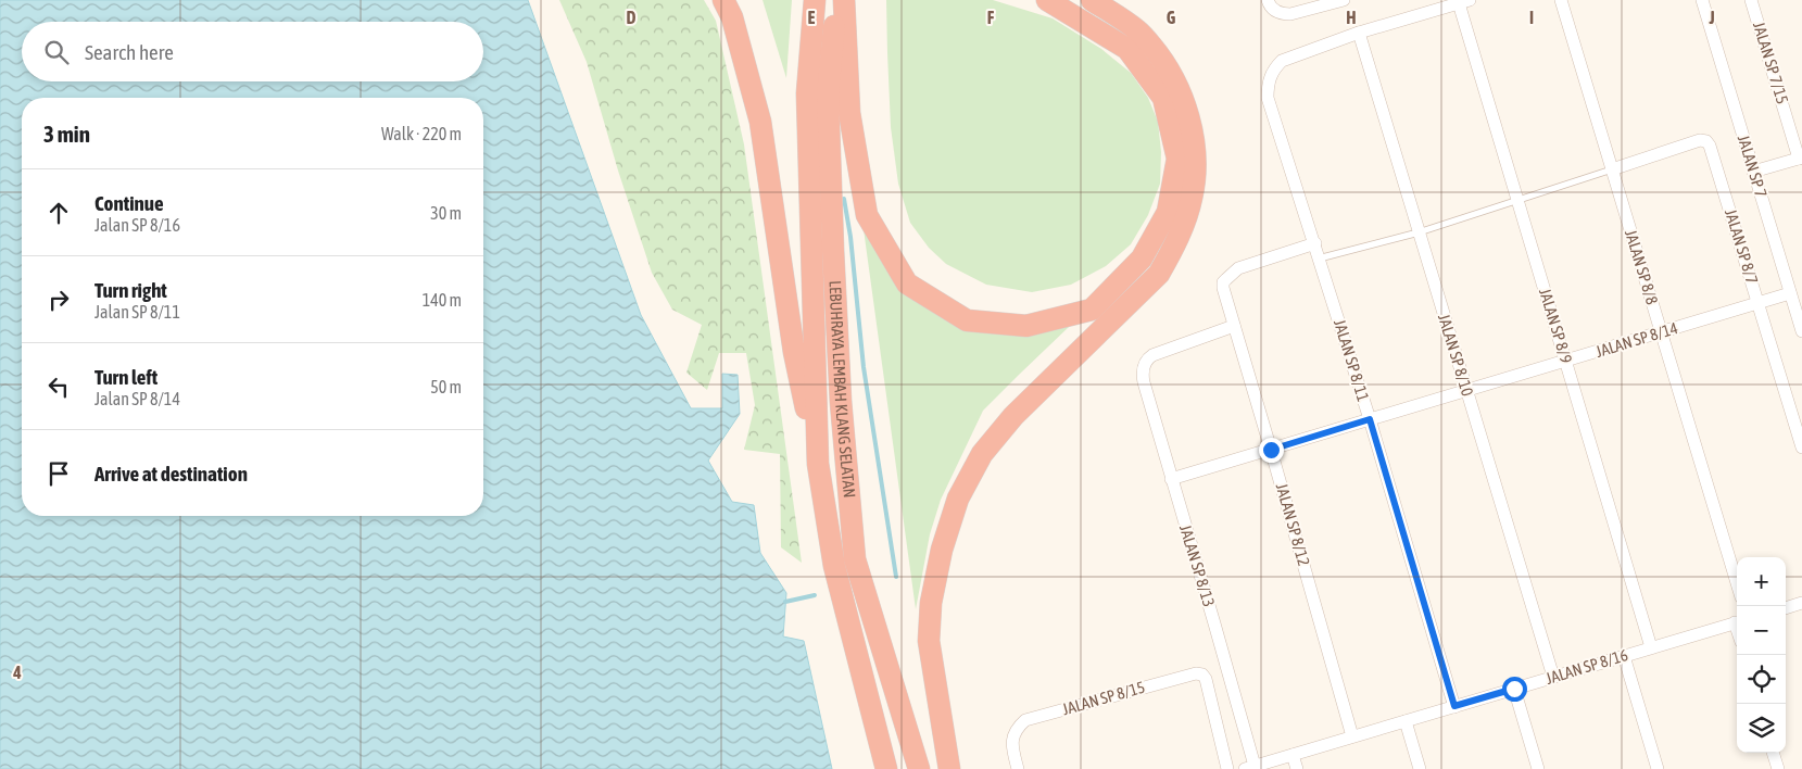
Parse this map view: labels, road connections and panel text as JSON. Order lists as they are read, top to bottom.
{
  "streets": {
    "highway": ["LEBUHRAYA LEMBAH KLANG SELATAN"],
    "street": [
      "JALAN SP 7/15",
      "JALAN SP 7",
      "JALAN SP 8/7",
      "JALAN SP 8/8",
      "JALAN SP 8/9",
      "JALAN SP 8/14",
      "JALAN SP 8/10",
      "JALAN SP 8/11",
      "JALAN SP 8/12",
      "JALAN SP 8/13",
      "JALAN SP 8/16",
      "JALAN SP 8/15"
    ]
  },
  "crossings": [
    ["JALAN SP 7", "JALAN SP 8/14"],
    ["JALAN SP 8/7", "JALAN SP 8/8"],
    ["JALAN SP 8/7", "JALAN SP 8/14"],
    ["JALAN SP 8/8", "JALAN SP 8/14"],
    ["JALAN SP 8/9", "JALAN SP 8/14"],
    ["JALAN SP 8/9", "JALAN SP 8/16"],
    ["JALAN SP 8/14", "JALAN SP 8/10"],
    ["JALAN SP 8/14", "JALAN SP 8/11"],
    ["JALAN SP 8/14", "JALAN SP 8/12"],
    ["JALAN SP 8/14", "JALAN SP 8/13"],
    ["JALAN SP 8/10", "JALAN SP 8/11"],
    ["JALAN SP 8/10", "JALAN SP 8/16"],
    ["JALAN SP 8/11", "JALAN SP 8/12"],
    ["JALAN SP 8/11", "JALAN SP 8/16"],
    ["JALAN SP 8/12", "JALAN SP 8/13"],
    ["JALAN SP 8/12", "JALAN SP 8/16"],
    ["JALAN SP 8/13", "JALAN SP 8/16"]
  ],
  "page": {
    "search": "Search here",
    "heading": ["3 min", "Walk · 220 m"],
    "list": [
      ["Continue", "Jalan SP 8/16", "30 m"],
      ["Turn right", "Jalan SP 8/11", "140 m"],
      ["Turn left", "Jalan SP 8/14", "50 m"],
      "Arrive at destination"
    ],
    "map_buttons": ["+", "−"]
  },
  "grid": {
    "columns": [
      "D",
      "E",
      "F",
      "G",
      "H",
      "I",
      "J"
    ],
    "rows": ["4"]
  }
}
